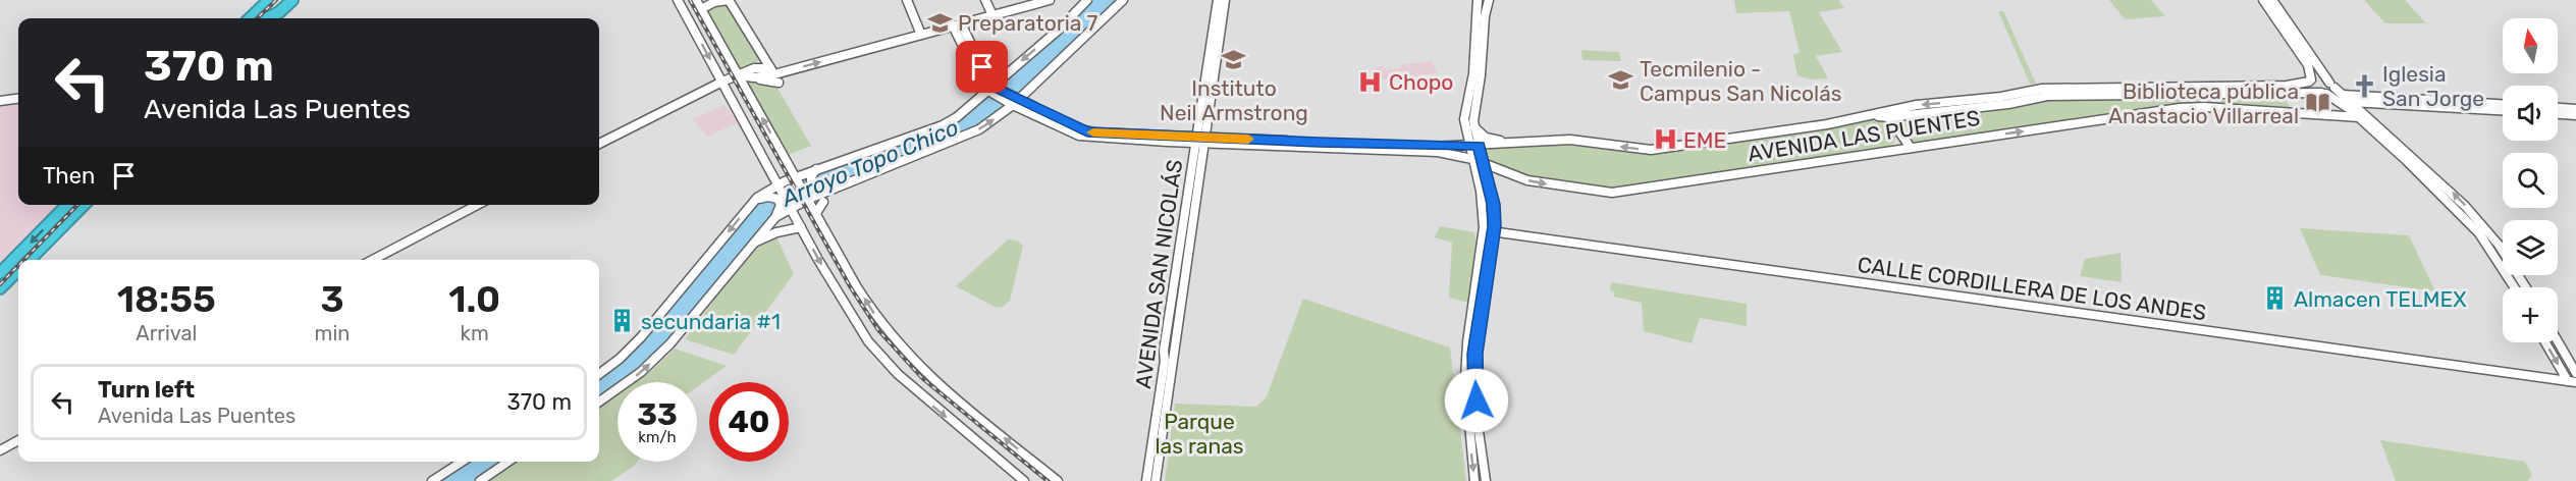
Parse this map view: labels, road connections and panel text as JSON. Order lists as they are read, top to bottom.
{
  "streets": {
    "street": ["AVENIDA LAS PUENTES", "AVENIDA SAN NICOLÁS", "CALLE CORDILLERA DE LOS ANDES"]
  },
  "crossings": [
    ["AVENIDA LAS PUENTES", "AVENIDA SAN NICOLÁS"]
  ],
  "water": ["Arroyo Topo Chico"],
  "parks": ["Parque las ranas"],
  "places": {
    "school or university": ["Preparatoria 7", "Instituto Neil Armstrong", "Tecmilenio - Campus San Nicolás"],
    "hospital": ["Chopo", "EME"],
    "church": ["Iglesia San Jorge"],
    "library": ["Biblioteca pública Anastacio Villarreal"],
    "building": ["Almacen TELMEX", "secundaria #1"]
  },
  "north": "top",
  "page": {
    "map_buttons": "+",
    "turn": ["370 m", "Avenida Las Puentes"],
    "then": "Then",
    "eta": [
      "18:55",
      "Arrival",
      "3",
      "min",
      "1.0",
      "km"
    ],
    "list": [
      {
        "name": "Turn left",
        "note": "Avenida Las Puentes",
        "value": "370 m"
      }
    ],
    "speed": "33 km/h",
    "limit": "40"
  }
}
